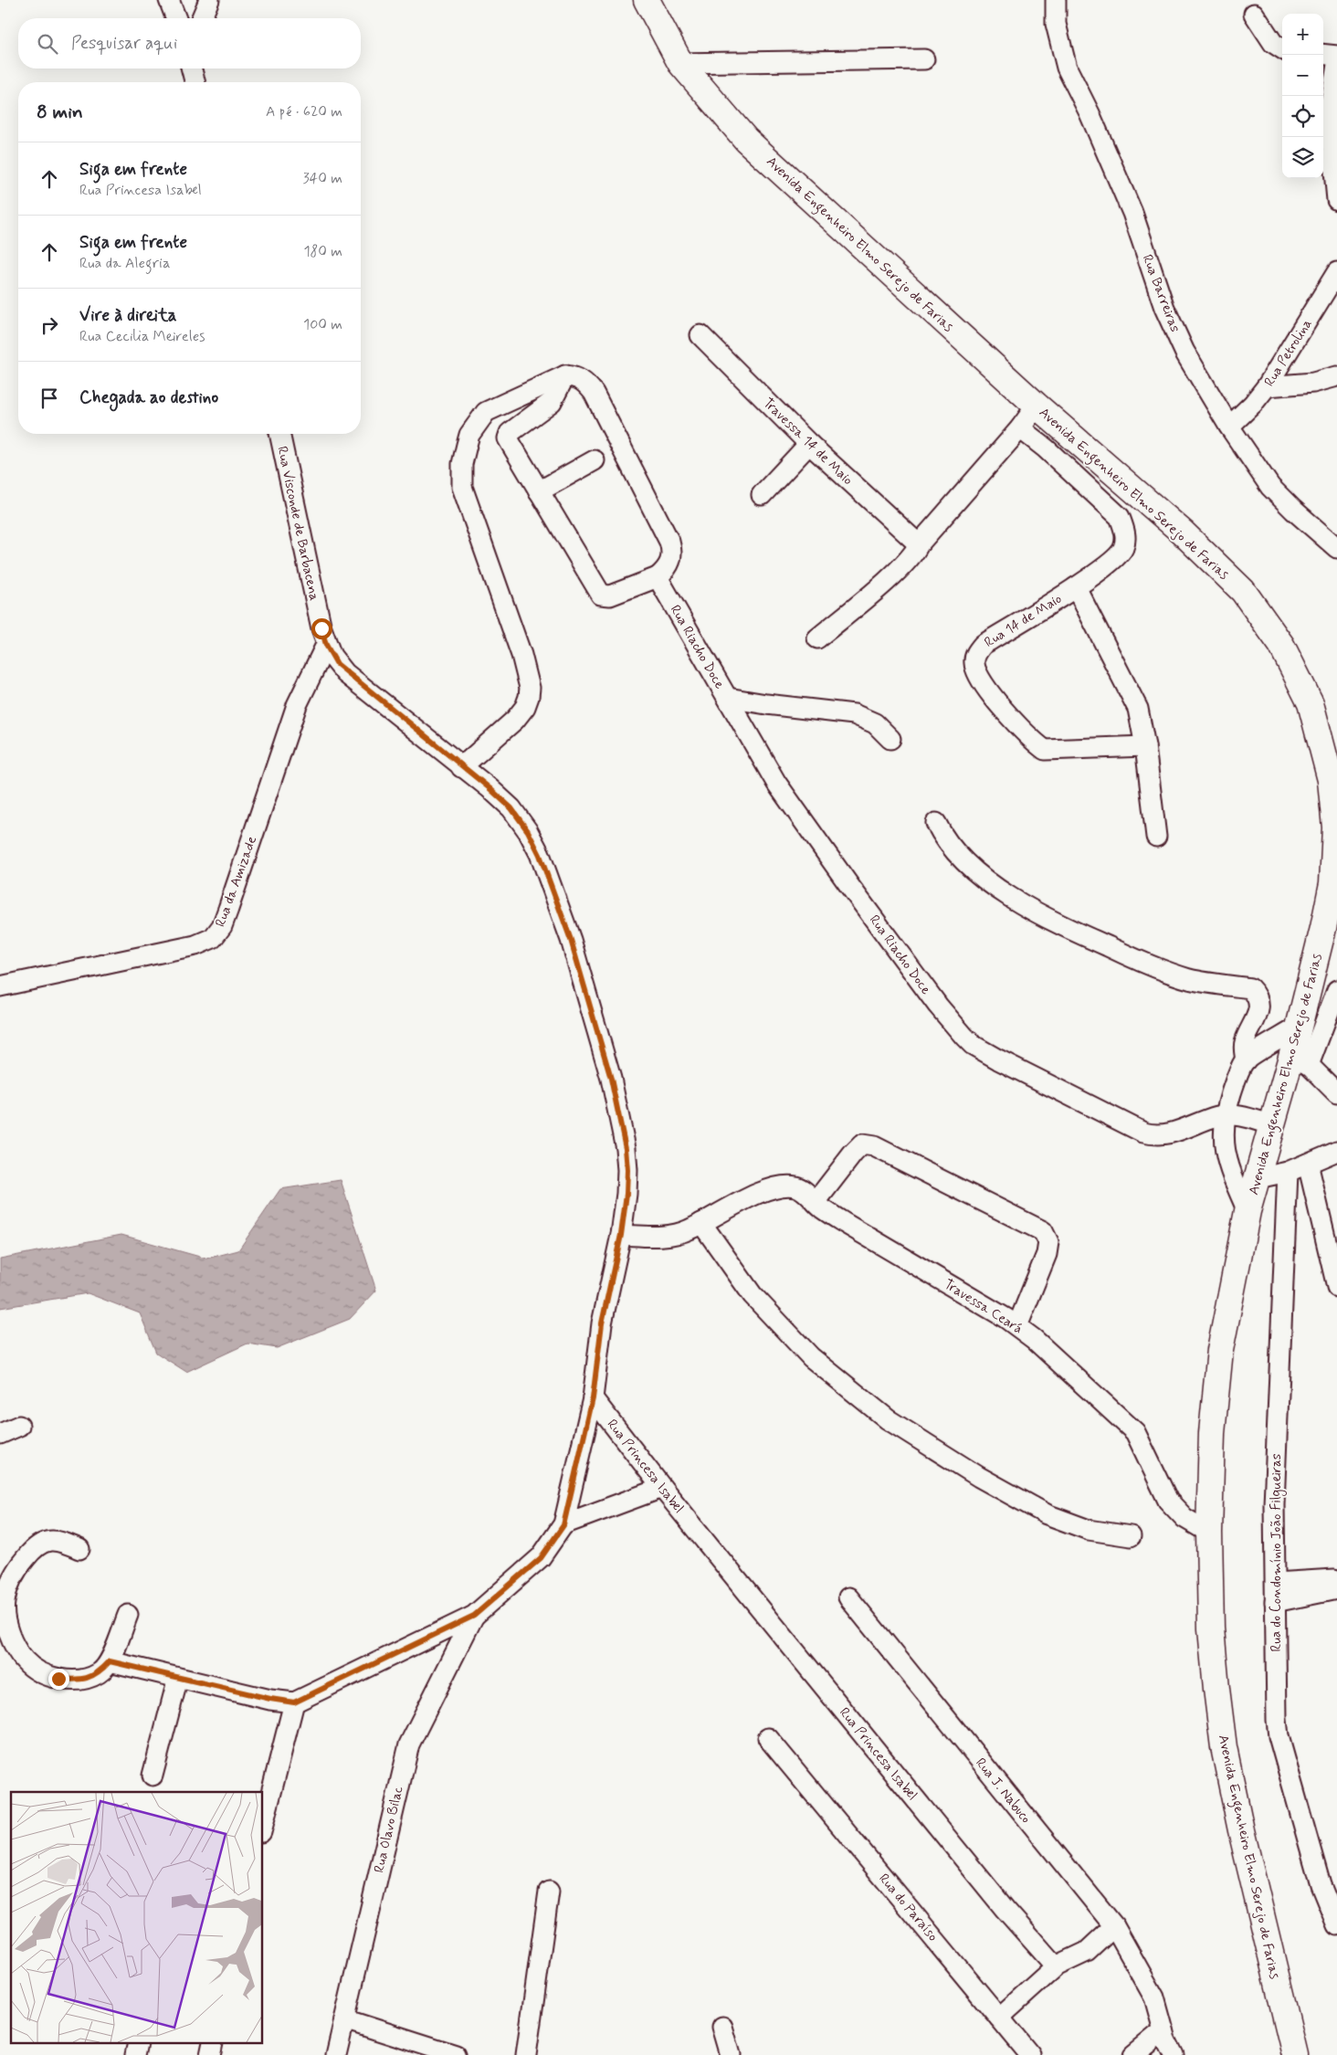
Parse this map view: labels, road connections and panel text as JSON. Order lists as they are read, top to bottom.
{
  "streets": {
    "main road": ["Avenida Engenheiro Elmo Serejo de Farias"],
    "street": [
      "Rua Barreiras",
      "Rua Petrolina",
      "Travessa 14 de Maio",
      "Rua Visconde de Barbacena",
      "Rua 14 de Maio",
      "Rua Riacho Doce",
      "Rua da Amizade",
      "Travessa Ceará",
      "Rua Princesa Isabel",
      "Rua do Condomínio João Filgueiras",
      "Rua J. Nabuco",
      "Rua Olavo Bilac",
      "Rua do Paraíso"
    ]
  },
  "crossings": [
    ["Avenida Engenheiro Elmo Serejo de Farias", "Rua Riacho Doce"],
    ["Avenida Engenheiro Elmo Serejo de Farias", "Travessa Ceará"],
    ["Rua Barreiras", "Rua Petrolina"],
    ["Rua Visconde de Barbacena", "Rua da Amizade"]
  ],
  "page": {
    "map_buttons": ["+", "−"],
    "search": "Pesquisar aqui",
    "heading": ["8 min", "A pé · 620 m"],
    "list": [
      ["Siga em frente", "Rua Princesa Isabel", "340 m"],
      ["Siga em frente", "Rua da Alegria", "180 m"],
      ["Vire à direita", "Rua Cecilia Meireles", "100 m"],
      "Chegada ao destino"
    ]
  }
}
